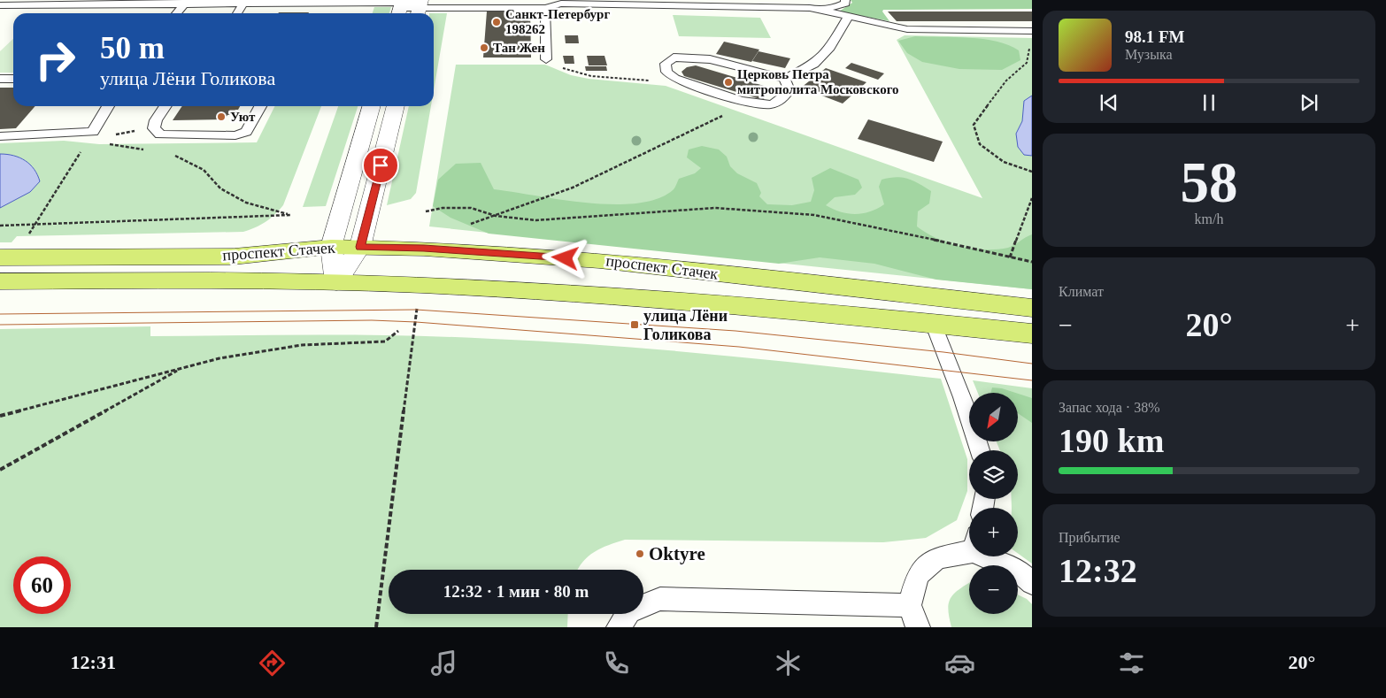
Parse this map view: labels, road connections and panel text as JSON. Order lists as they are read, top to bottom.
{
  "streets": {
    "main road": ["проспект Стачек"]
  },
  "places": {
    "other": [
      "Санкт-Петербург 198262",
      "Тан Жен",
      "Церковь Петра митрополита Московского",
      "Уют",
      "Oktyre"
    ],
    "transit": ["улица Лёни Голикова"]
  },
  "north": "bottom left",
  "page": {
    "turn": ["50 m", "улица Лёни Голикова"],
    "song": ["98.1 FM", "Музыка"],
    "tile": [
      ["58", "km/h"],
      "Климат",
      ["Запас хода · 38%", "190 km"],
      ["Прибытие", "12:32"]
    ],
    "heat": ["−", "20°", "+"],
    "map_buttons": ["+", "−"],
    "limit": "60",
    "trip": "12:32 · 1 мин · 80 m",
    "tabs": ["12:31", "20°"]
  }
}
